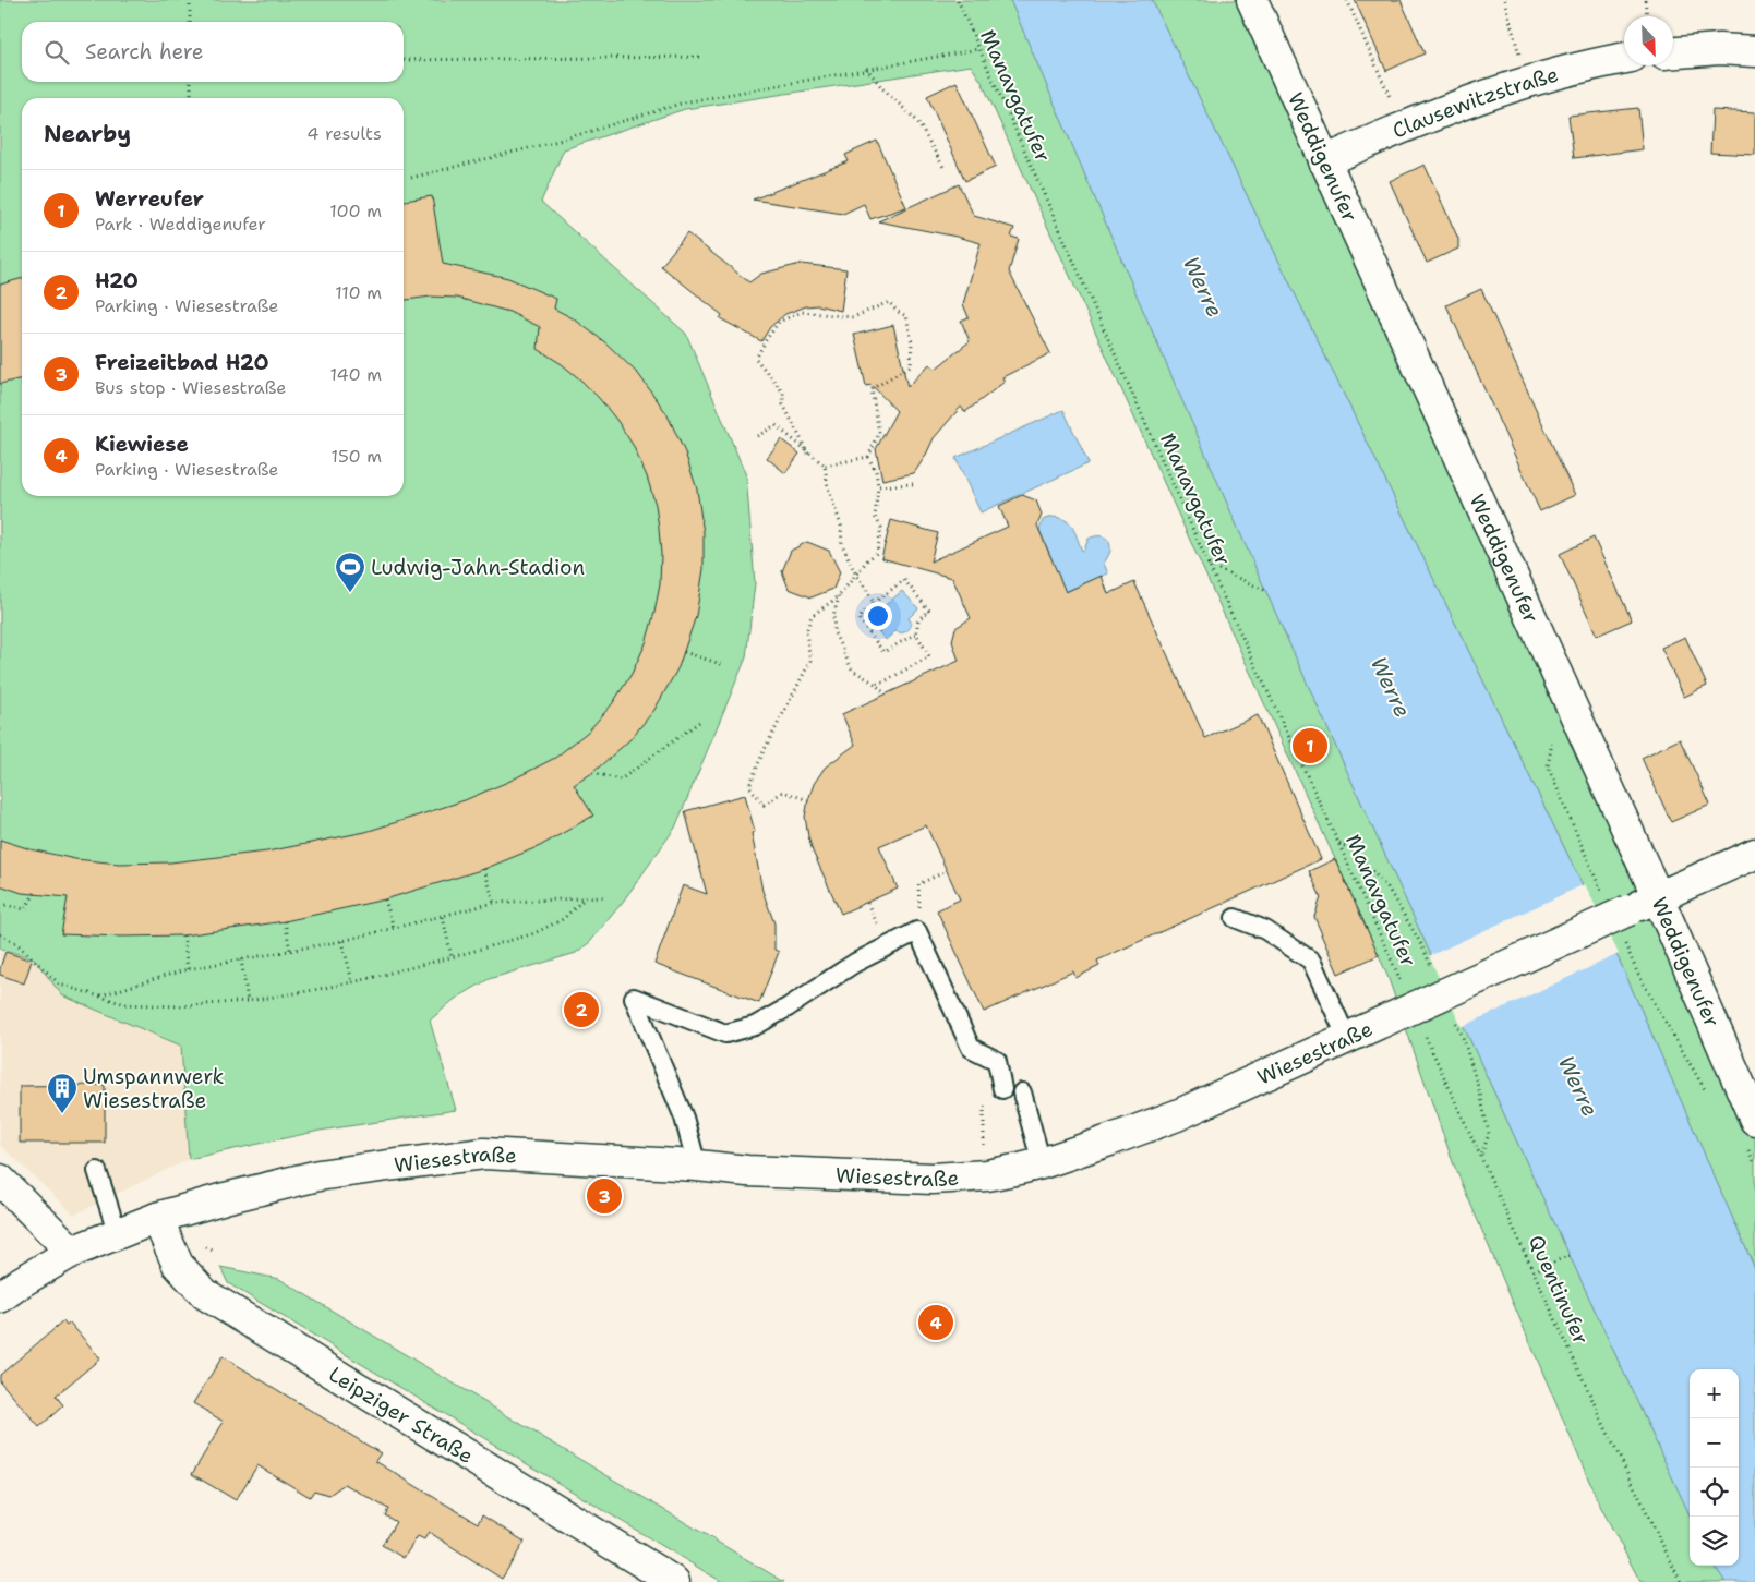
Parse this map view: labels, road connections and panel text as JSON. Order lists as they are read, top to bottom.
{
  "streets": {
    "street": [
      "Clausewitzstraße",
      "Weddigenufer",
      "Wiesestraße",
      "Leipziger Straße"
    ],
    "path": ["Manavgatufer", "Quentinufer"]
  },
  "crossings": [
    ["Manavgatufer", "Wiesestraße"],
    ["Manavgatufer", "Quentinufer"],
    ["Clausewitzstraße", "Weddigenufer"],
    ["Weddigenufer", "Wiesestraße"],
    ["Wiesestraße", "Quentinufer"],
    ["Wiesestraße", "Leipziger Straße"]
  ],
  "water": ["Werre"],
  "places": {
    "sports": ["Ludwig-Jahn-Stadion"],
    "building": ["Umspannwerk Wiesestraße"]
  },
  "north": "bottom right",
  "page": {
    "search": "Search here",
    "heading": ["Nearby", "4 results"],
    "list": [
      {
        "mark": "1",
        "name": "Werreufer",
        "note": "Park · Weddigenufer",
        "value": "100 m"
      },
      {
        "mark": "2",
        "name": "H2O",
        "note": "Parking · Wiesestraße",
        "value": "110 m"
      },
      {
        "mark": "3",
        "name": "Freizeitbad H2O",
        "note": "Bus stop · Wiesestraße",
        "value": "140 m"
      },
      {
        "mark": "4",
        "name": "Kiewiese",
        "note": "Parking · Wiesestraße",
        "value": "150 m"
      }
    ],
    "pins": [
      "1",
      "2",
      "3",
      "4"
    ],
    "map_buttons": ["+", "−"]
  }
}
